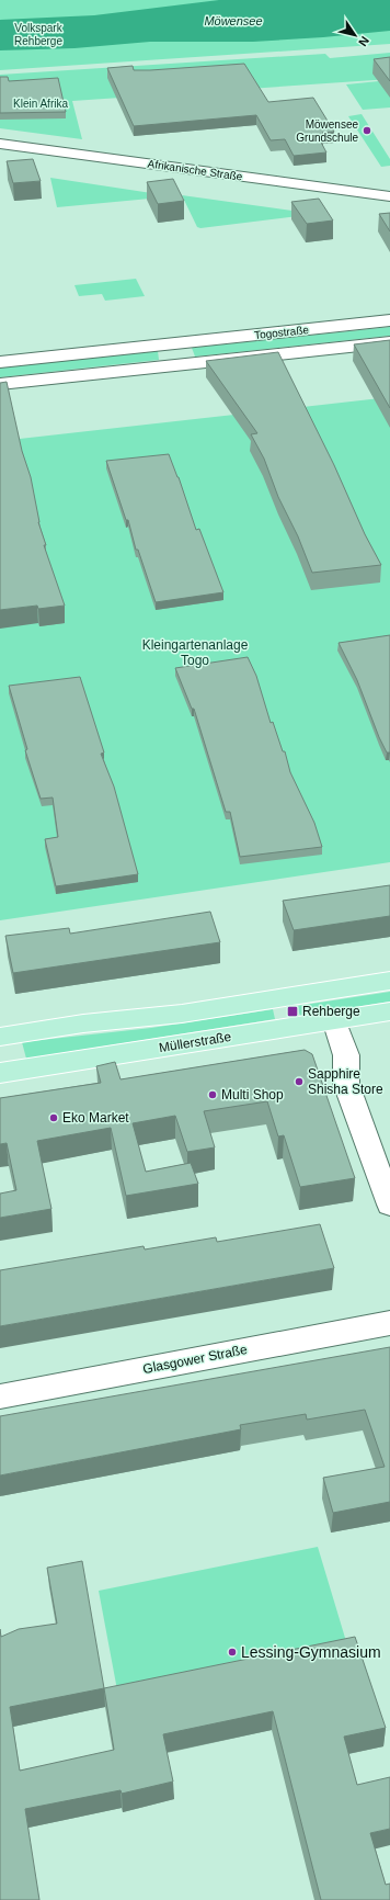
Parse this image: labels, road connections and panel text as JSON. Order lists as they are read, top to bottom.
{
  "streets": {
    "main road": ["Müllerstraße"],
    "street": ["Afrikanische Straße", "Togostraße", "Glasgower Straße"]
  },
  "water": ["Möwensee"],
  "parks": ["Volkspark Rehberge", "Klein Afrika", "Kleingartenanlage Togo"],
  "places": {
    "other": [
      "Möwensee Grundschule",
      "Sapphire Shisha Store",
      "Multi Shop",
      "Eko Market",
      "Lessing-Gymnasium"
    ],
    "transit": ["Rehberge"]
  },
  "north": "bottom right"
}
